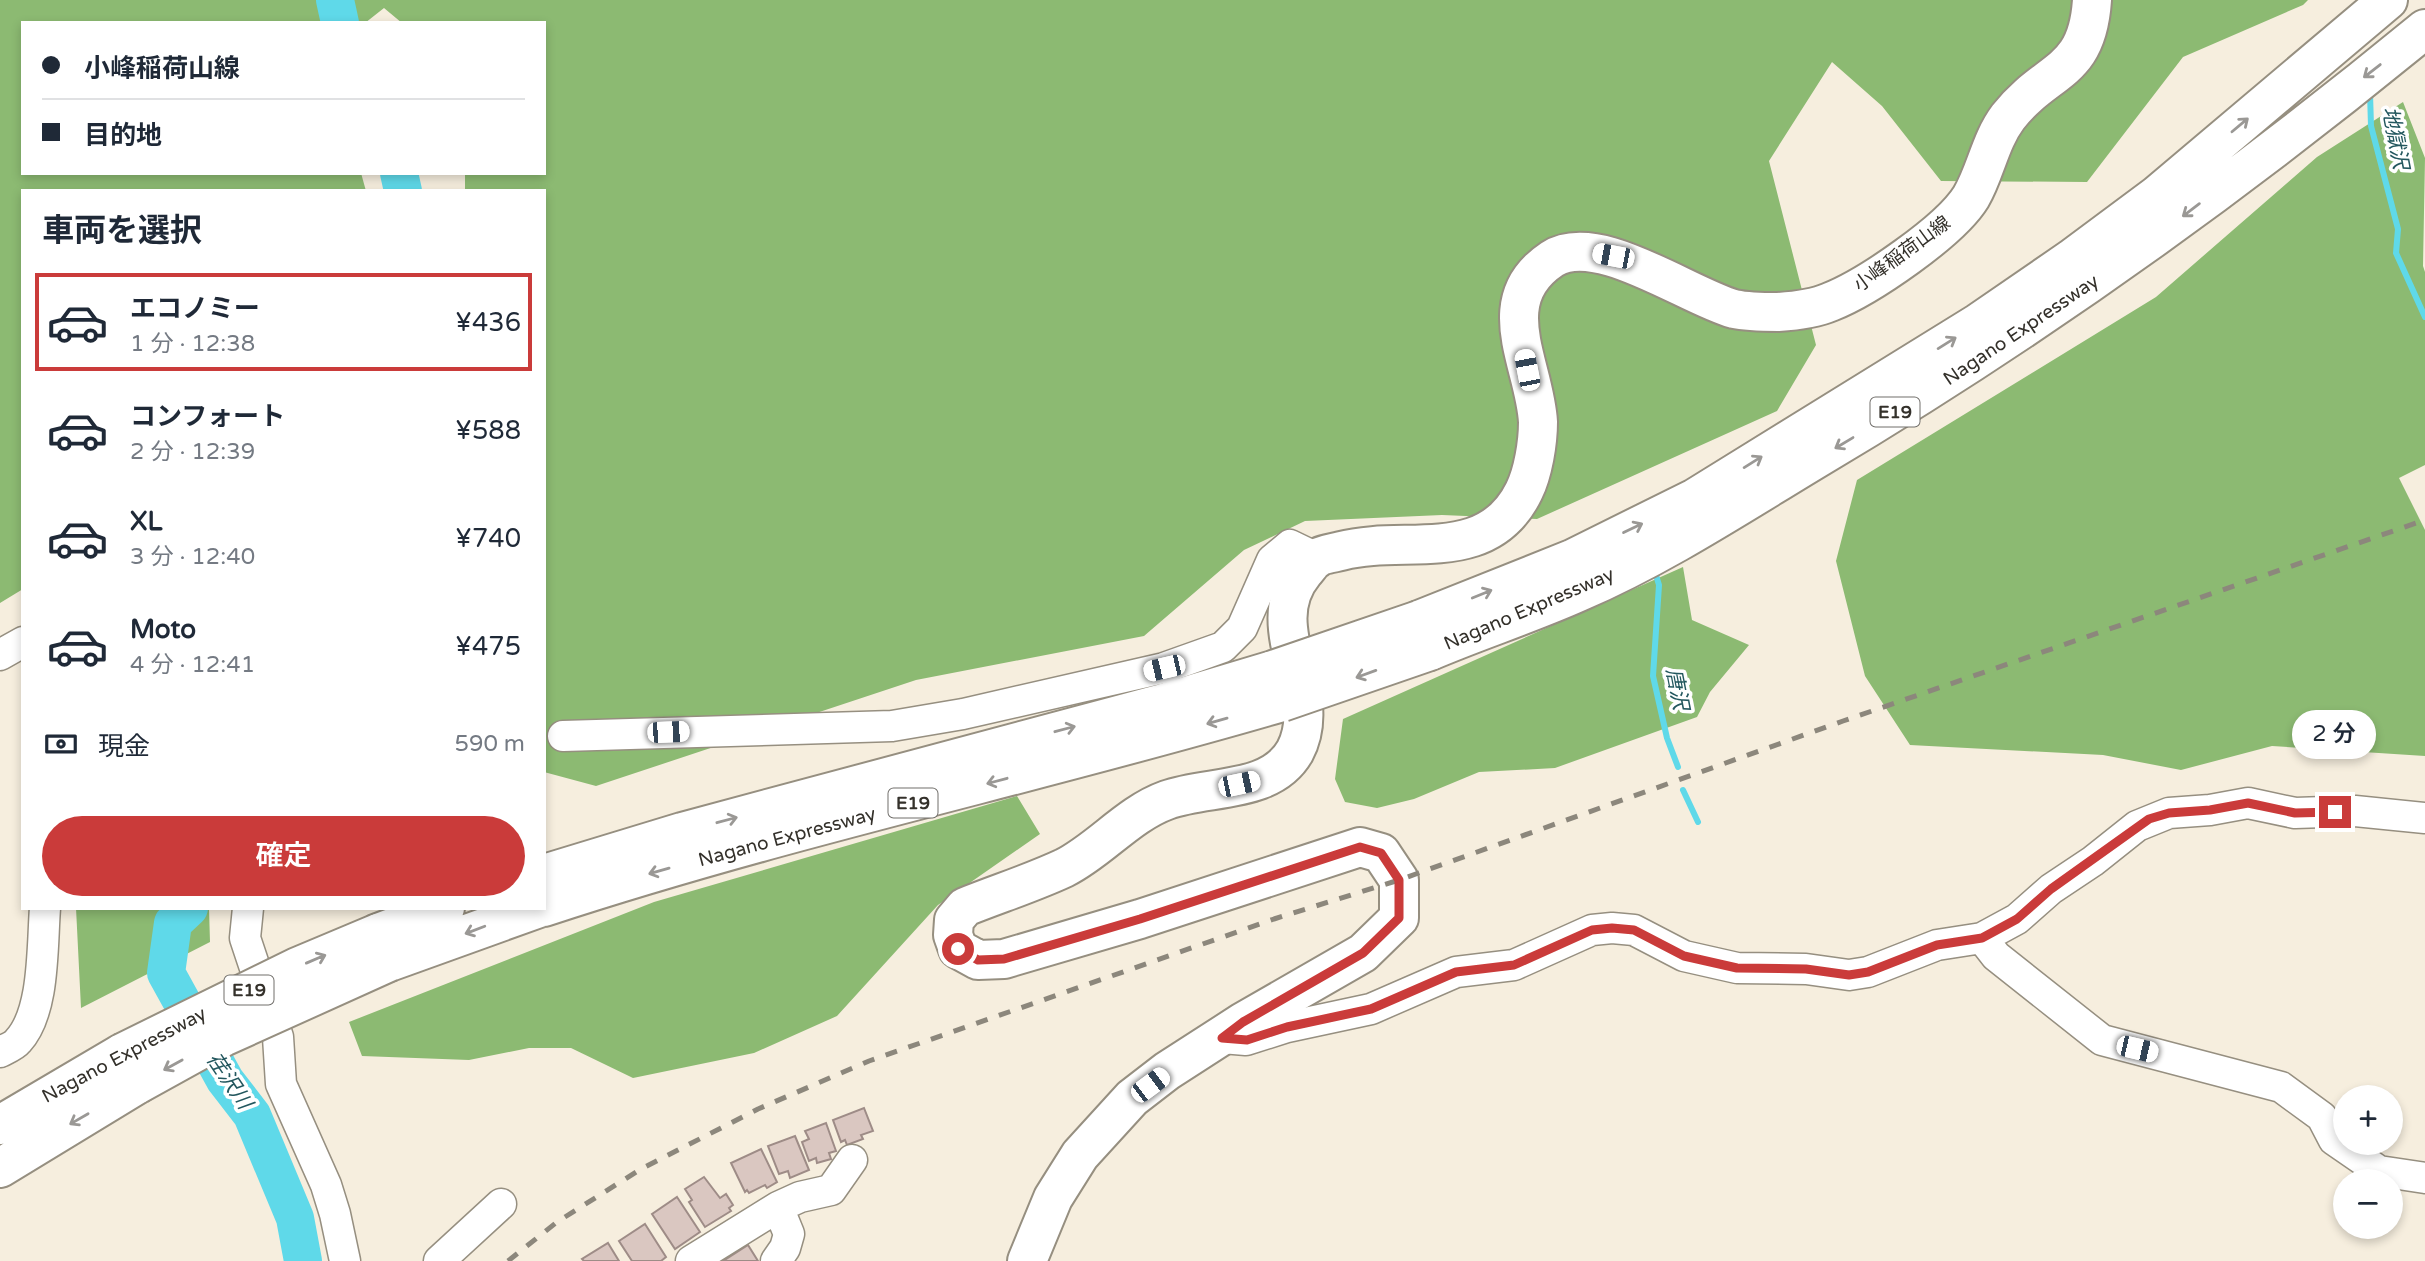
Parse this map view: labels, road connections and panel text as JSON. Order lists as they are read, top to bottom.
{
  "streets": {
    "main road": ["小峰稲荷山線", "Nagano Expressway", "E19"]
  },
  "water": ["地獄沢", "唐沢", "荏沢川"],
  "page": {
    "banner": ["小峰稲荷山線", "目的地"],
    "heading": "車両を選択",
    "list": [
      {
        "name": "エコノミー",
        "note": "1 分 · 12:38",
        "value": "¥436"
      },
      {
        "name": "コンフォート",
        "note": "2 分 · 12:39",
        "value": "¥588"
      },
      {
        "name": "XL",
        "note": "3 分 · 12:40",
        "value": "¥740"
      },
      {
        "name": "Moto",
        "note": "4 分 · 12:41",
        "value": "¥475"
      }
    ],
    "pay": ["現金", "590 m"],
    "bubble": "2 分",
    "buttons": "確定",
    "map_buttons": ["+", "−"]
  }
}
